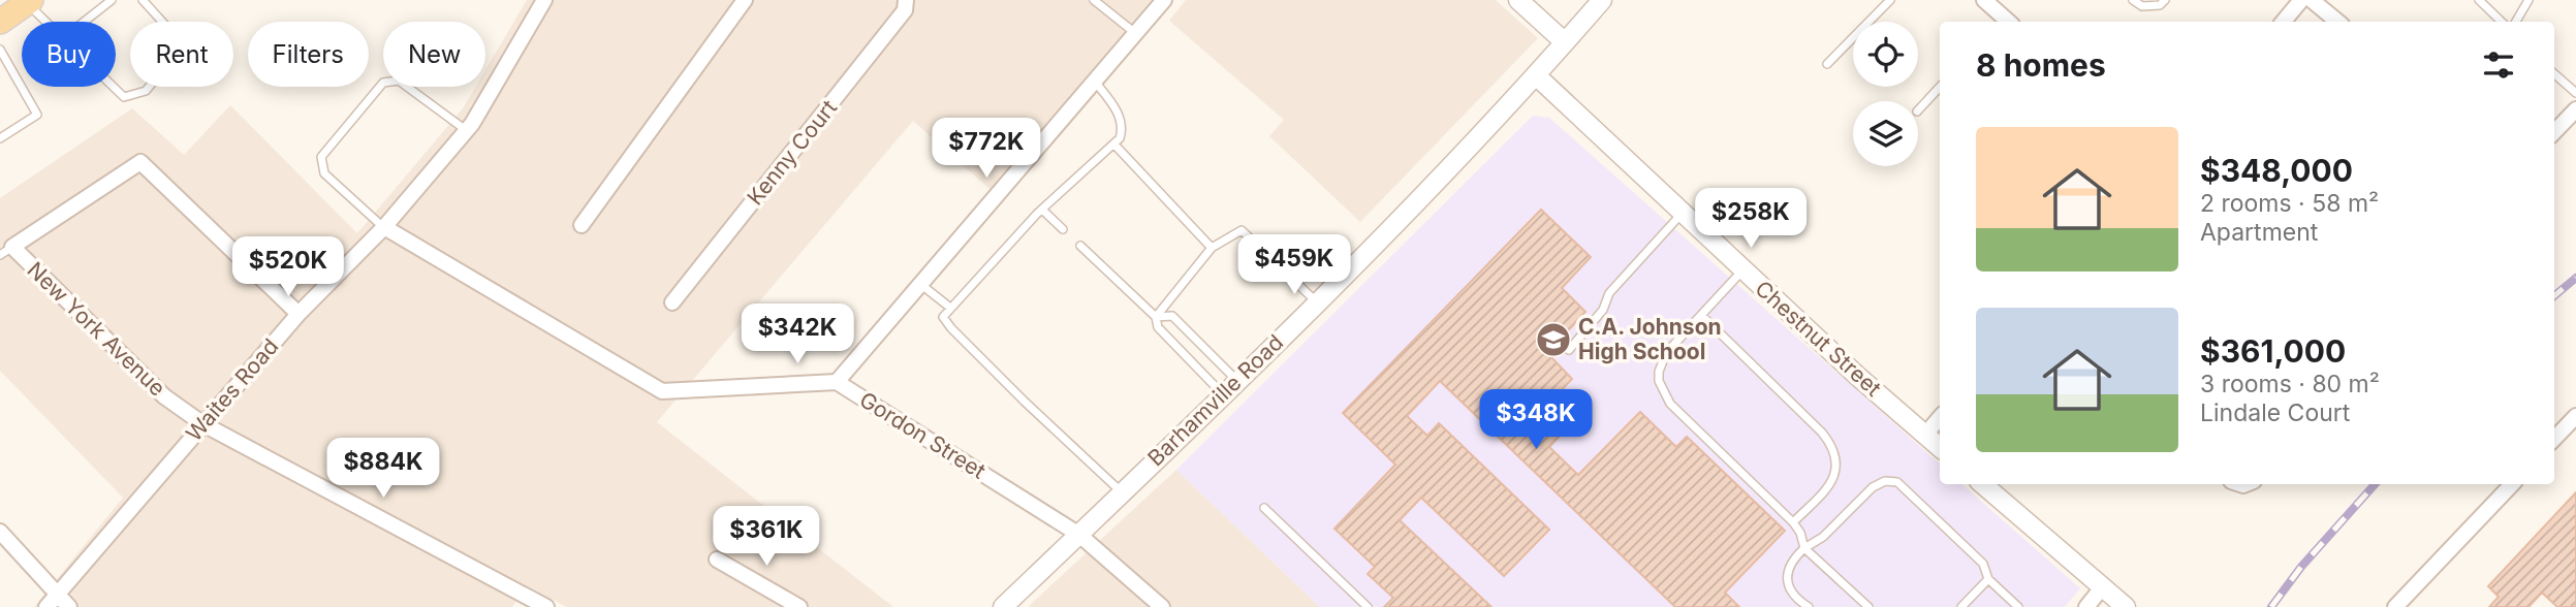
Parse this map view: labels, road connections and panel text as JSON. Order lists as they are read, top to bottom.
{
  "streets": {
    "street": [
      "Kenny Court",
      "New York Avenue",
      "Chestnut Street",
      "Waites Road",
      "Barhamville Road",
      "Gordon Street"
    ]
  },
  "crossings": [
    ["New York Avenue", "Waites Road"],
    ["Chestnut Street", "Barhamville Road"],
    ["Waites Road", "Gordon Street"],
    ["Barhamville Road", "Gordon Street"]
  ],
  "places": {
    "school or university": ["C.A. Johnson High School"]
  },
  "page": {
    "chip": [
      "Buy",
      "Rent",
      "Filters",
      "New"
    ],
    "heading": "8 homes",
    "list": [
      {
        "name": "$348,000",
        "note": "2 rooms · 58 m² · Apartment"
      },
      {
        "name": "$361,000",
        "note": "3 rooms · 80 m² · Lindale Court"
      }
    ],
    "price": [
      "$772K",
      "$258K",
      "$459K",
      "$520K",
      "$342K",
      "$348K",
      "$884K",
      "$361K"
    ]
  }
}
